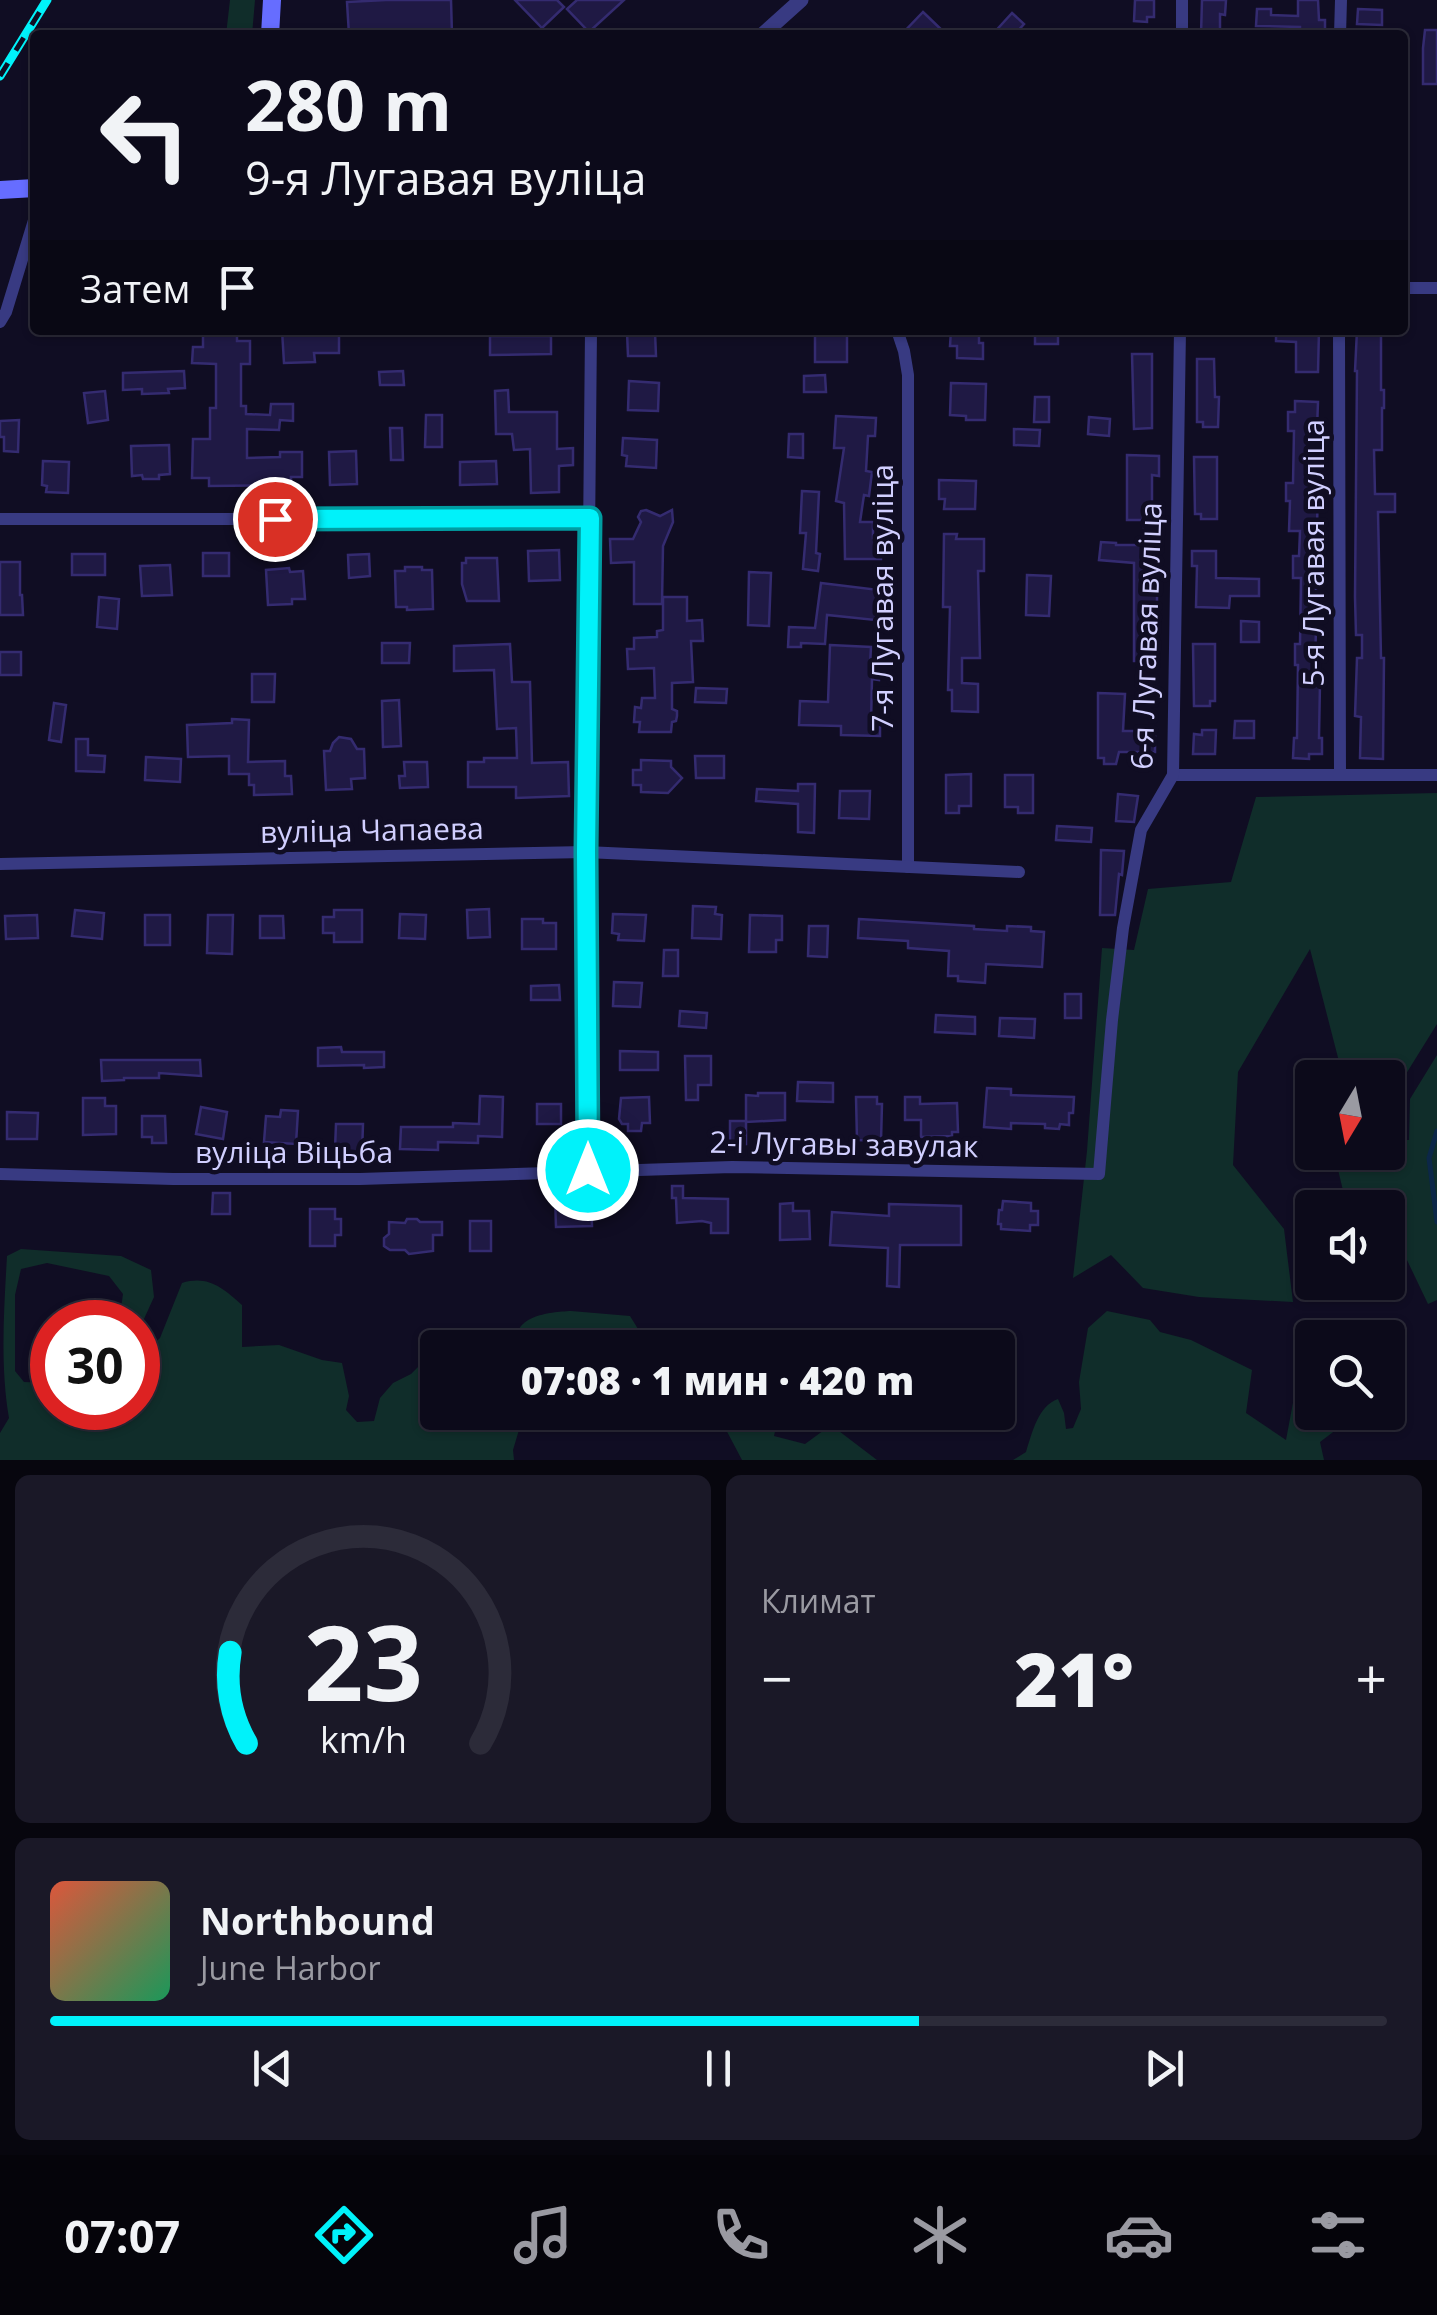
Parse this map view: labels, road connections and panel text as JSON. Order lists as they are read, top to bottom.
{
  "streets": {
    "street": [
      "5-я Лугавая вуліца",
      "7-я Лугавая вуліца",
      "6-я Лугавая вуліца",
      "вуліца Чапаева",
      "2-і Лугавы завулак",
      "вуліца Віцьба"
    ]
  },
  "crossings": [
    ["7-я Лугавая вуліца", "вуліца Чапаева"],
    ["6-я Лугавая вуліца", "2-і Лугавы завулак"],
    ["2-і Лугавы завулак", "вуліца Віцьба"]
  ],
  "north": "bottom",
  "page": {
    "turn": ["280 m", "9-я Лугавая вуліца"],
    "then": "Затем",
    "limit": "30",
    "trip": "07:08 · 1 мин · 420 m",
    "tile": "Климат",
    "heat": ["−", "21°", "+"],
    "song": ["Northbound", "June Harbor"],
    "tabs": "07:07",
    "gauge": ["23", "km/h"]
  }
}
